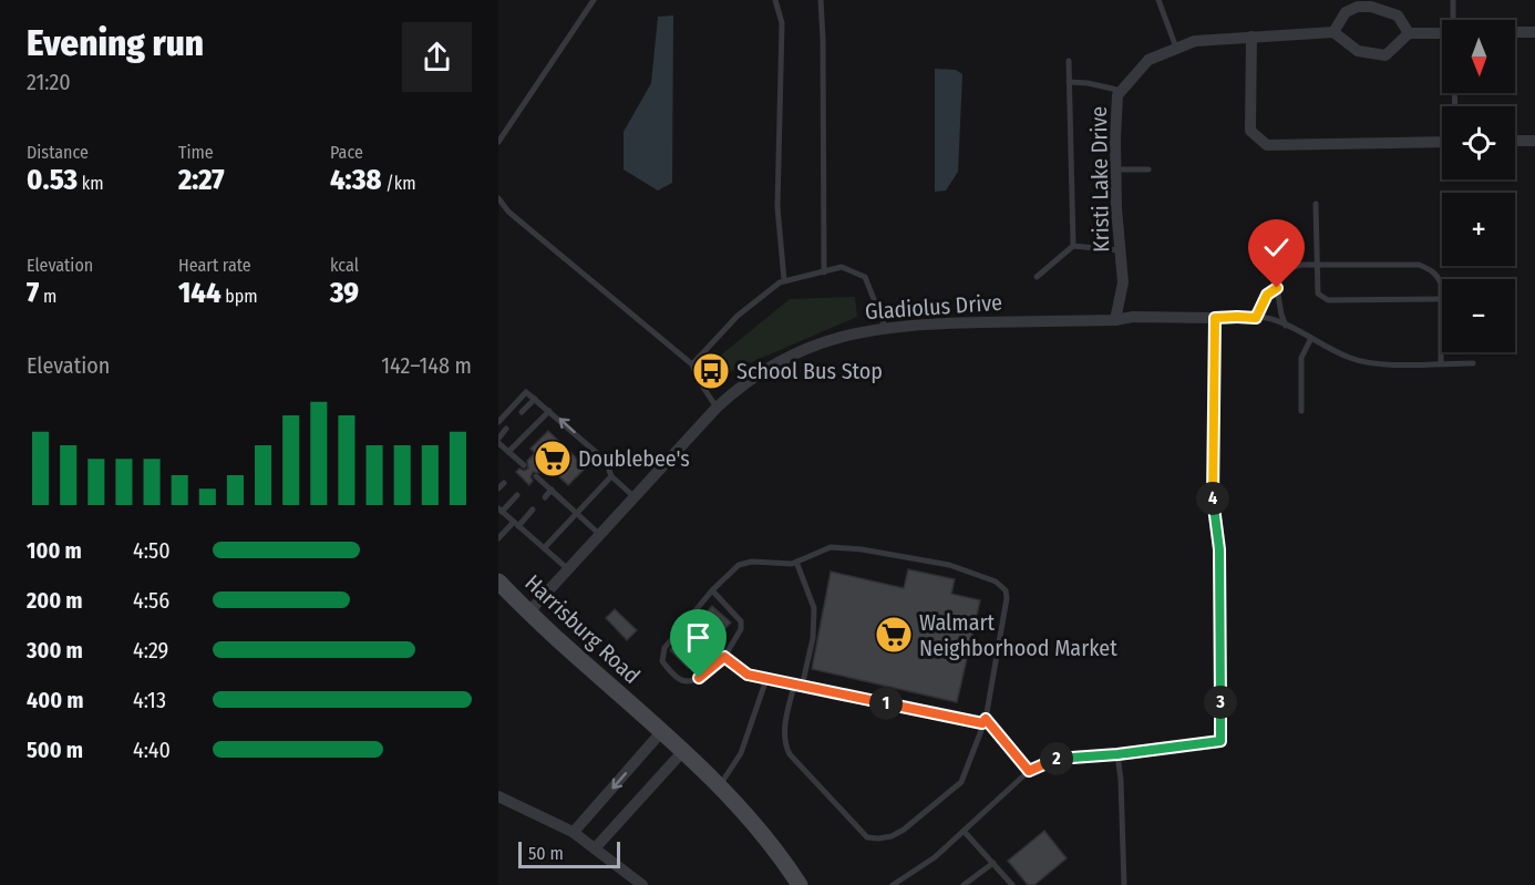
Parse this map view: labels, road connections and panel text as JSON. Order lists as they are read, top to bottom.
{
  "streets": {
    "main road": ["Harrisburg Road"],
    "street": ["Kristi Lake Drive", "Gladiolus Drive"]
  },
  "crossings": [
    ["Kristi Lake Drive", "Gladiolus Drive"],
    ["Gladiolus Drive", "Harrisburg Road"]
  ],
  "places": {
    "bus stop": ["School Bus Stop"],
    "supermarket": ["Doublebee's", "Walmart Neighborhood Market"]
  },
  "scale_bar": "50 m",
  "north": "bottom",
  "page": {
    "heading": ["Evening run", "21:20"],
    "map_buttons": ["+", "−"],
    "stats": [
      ["Distance", "0.53 km"],
      ["Time", "2:27"],
      ["Pace", "4:38 /km"],
      ["Elevation", "7 m"],
      ["Heart rate", "144 bpm"],
      ["kcal", "39"]
    ],
    "chart": ["Elevation", "142–148 m"],
    "pins": [
      "4",
      "3",
      "1",
      "2"
    ],
    "list": [
      {
        "name": "100 m",
        "note": "4:50"
      },
      {
        "name": "200 m",
        "note": "4:56"
      },
      {
        "name": "300 m",
        "note": "4:29"
      },
      {
        "name": "400 m",
        "note": "4:13"
      },
      {
        "name": "500 m",
        "note": "4:40"
      }
    ],
    "scale": "50 m"
  }
}
